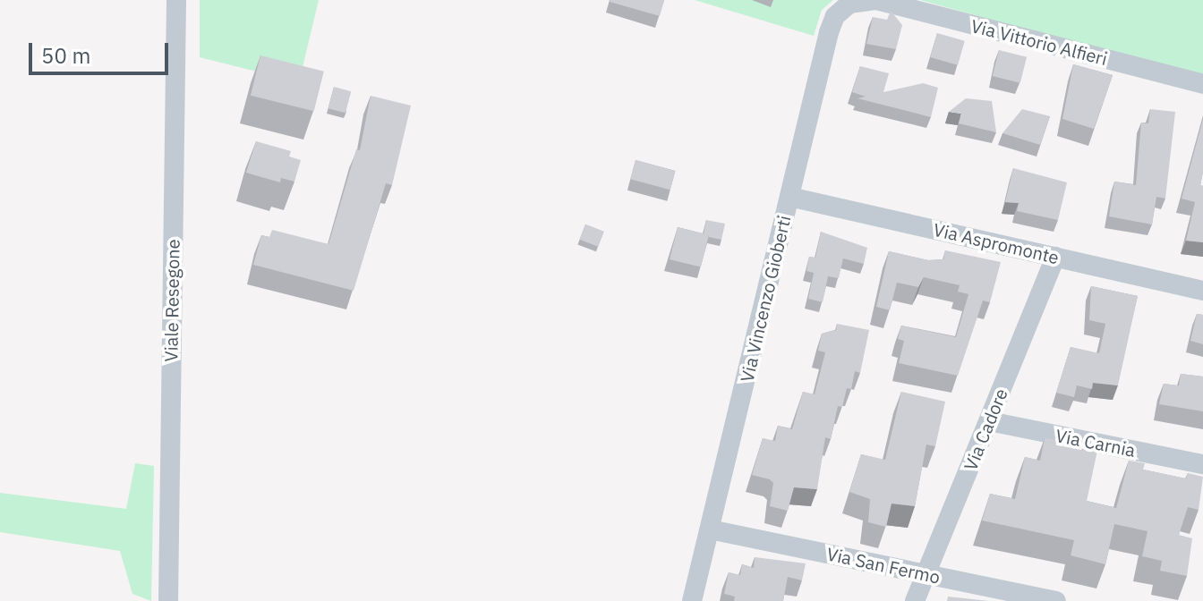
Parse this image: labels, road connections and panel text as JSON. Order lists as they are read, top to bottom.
{
  "streets": {
    "street": [
      "Via Vittorio Alfieri",
      "Via Aspromonte",
      "Via Vincenzo Gioberti",
      "Viale Resegone",
      "Via Cadore",
      "Via Carnia",
      "Via San Fermo"
    ]
  },
  "crossings": [
    ["Via Vittorio Alfieri", "Via Vincenzo Gioberti"],
    ["Via Aspromonte", "Via Vincenzo Gioberti"],
    ["Via Aspromonte", "Via Cadore"],
    ["Via Vincenzo Gioberti", "Via San Fermo"],
    ["Via Cadore", "Via Carnia"],
    ["Via Cadore", "Via San Fermo"]
  ],
  "scale_bar": "50 m"
}
